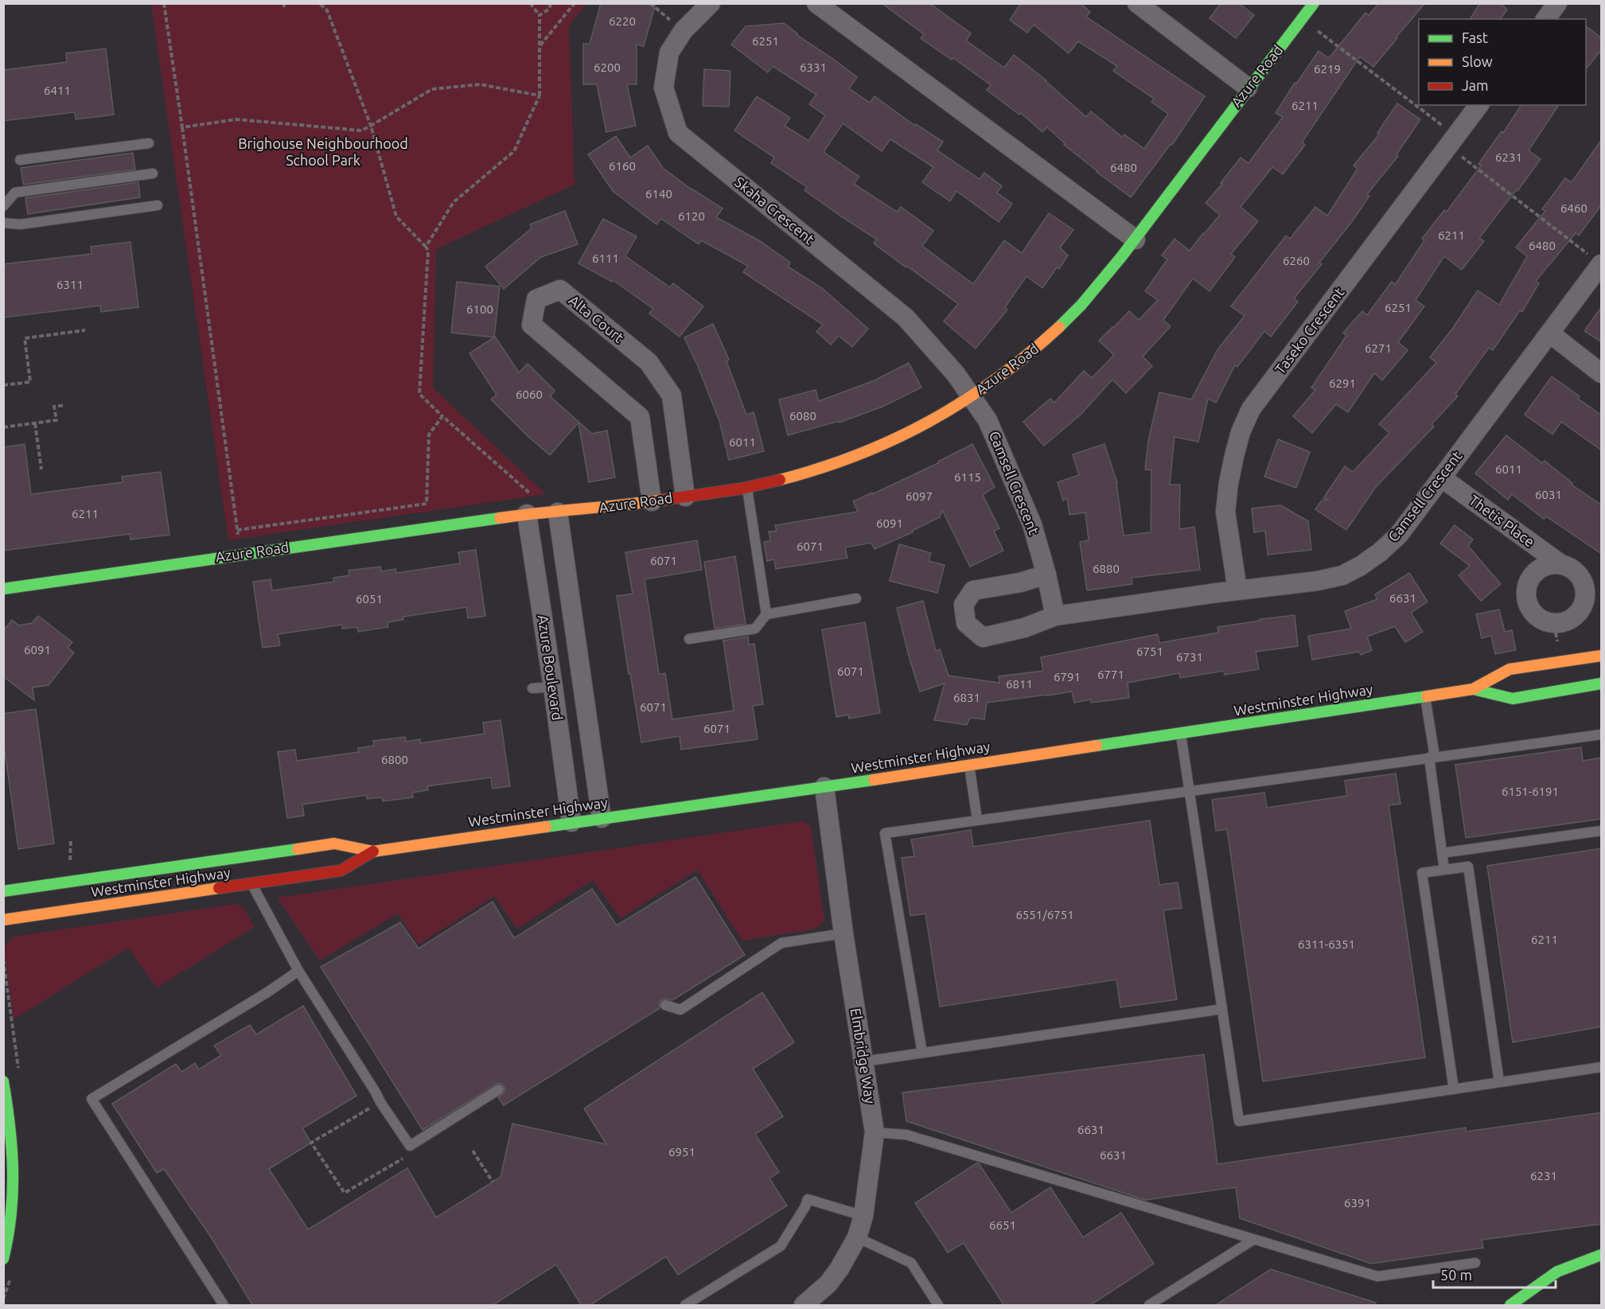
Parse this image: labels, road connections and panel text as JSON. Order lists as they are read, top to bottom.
{
  "streets": {
    "main road": ["Azure Road", "Westminster Highway"],
    "street": [
      "Skaha Crescent",
      "Alta Court",
      "Taseko Crescent",
      "Camsell Crescent",
      "Thetis Place",
      "Azure Boulevard",
      "Elmbridge Way"
    ]
  },
  "crossings": [
    ["Azure Road", "Skaha Crescent"],
    ["Azure Road", "Alta Court"],
    ["Azure Road", "Camsell Crescent"],
    ["Azure Road", "Azure Boulevard"],
    ["Skaha Crescent", "Camsell Crescent"],
    ["Taseko Crescent", "Camsell Crescent"],
    ["Camsell Crescent", "Thetis Place"],
    ["Azure Boulevard", "Westminster Highway"],
    ["Westminster Highway", "Elmbridge Way"]
  ],
  "parks": ["Brighouse Neighbourhood School Park"],
  "house_numbers": [
    "6220",
    "6251",
    "6200",
    "6331",
    "6219",
    "6411",
    "6211",
    "6231",
    "6160",
    "6480",
    "6140",
    "6460",
    "6120",
    "6211",
    "6480",
    "6111",
    "6260",
    "6311",
    "6251",
    "6100",
    "6271",
    "6291",
    "6060",
    "6080",
    "6011",
    "6011",
    "6115",
    "6031",
    "6097",
    "6211",
    "6091",
    "6071",
    "6071",
    "6880",
    "6631",
    "6051",
    "6091",
    "6751",
    "6731",
    "6071",
    "6771",
    "6791",
    "6811",
    "6831",
    "6071",
    "6071",
    "6800",
    "6151-6191",
    "6551/6751",
    "6211",
    "6311-6351",
    "6631",
    "6951",
    "6631",
    "6231",
    "6391",
    "6651"
  ],
  "legend": ["Fast", "Slow", "Jam"],
  "scale_bar": "50 m"
}
